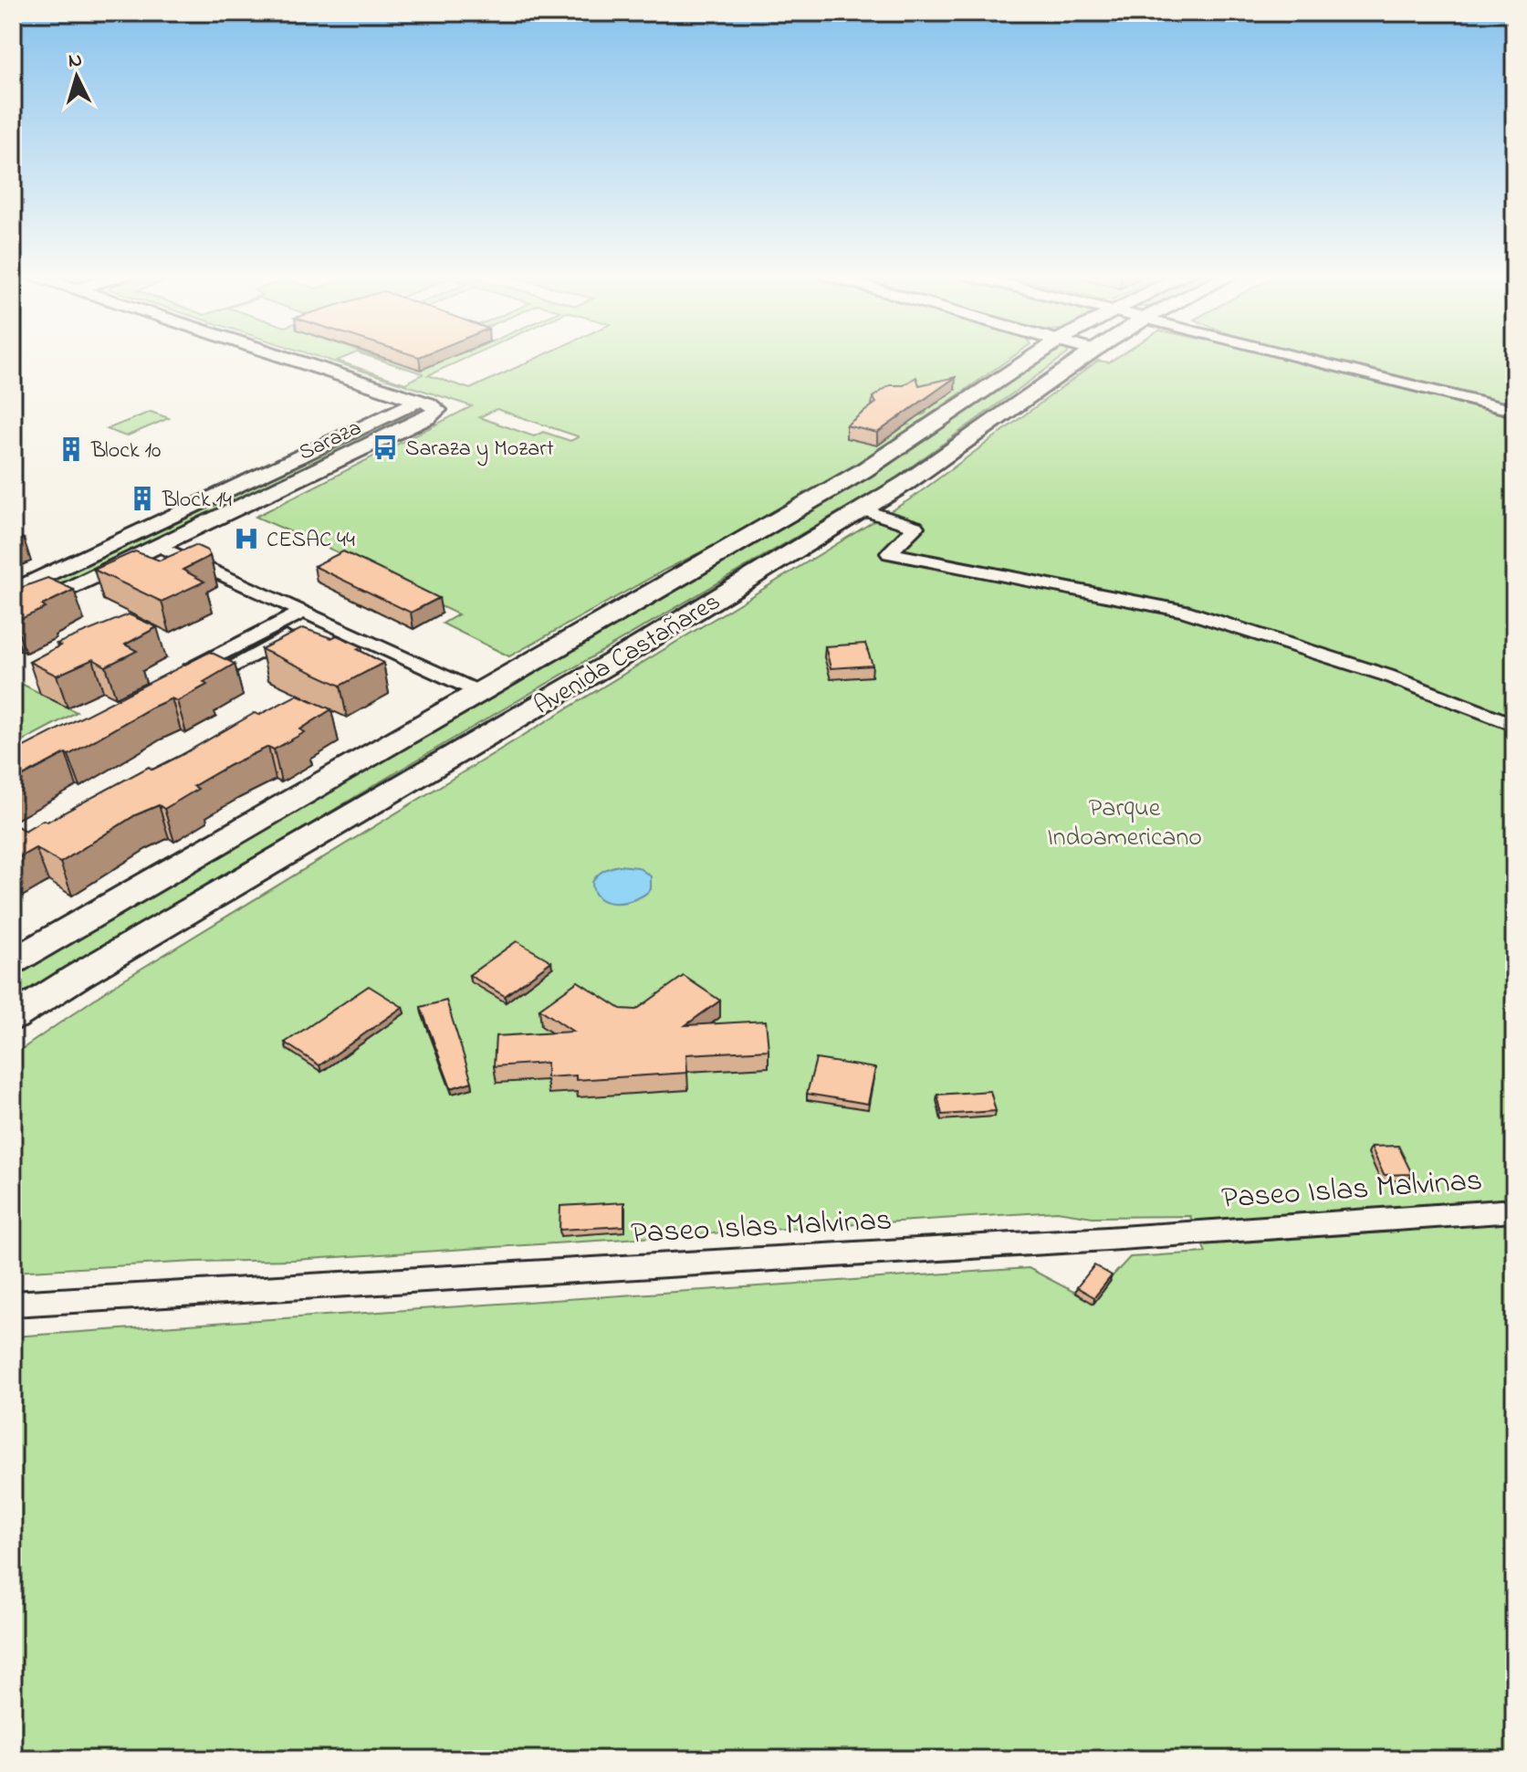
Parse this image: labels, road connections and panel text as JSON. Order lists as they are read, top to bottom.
{
  "streets": {
    "main road": ["Avenida Castañares"],
    "street": ["Saraza", "Paseo Islas Malvinas"]
  },
  "parks": ["Parque Indoamericano"],
  "places": {
    "bus stop": ["Saraza y Mozart"],
    "building": ["Block 10", "Block 14"],
    "hospital": ["CESAC 44"]
  },
  "north": "top"
}
